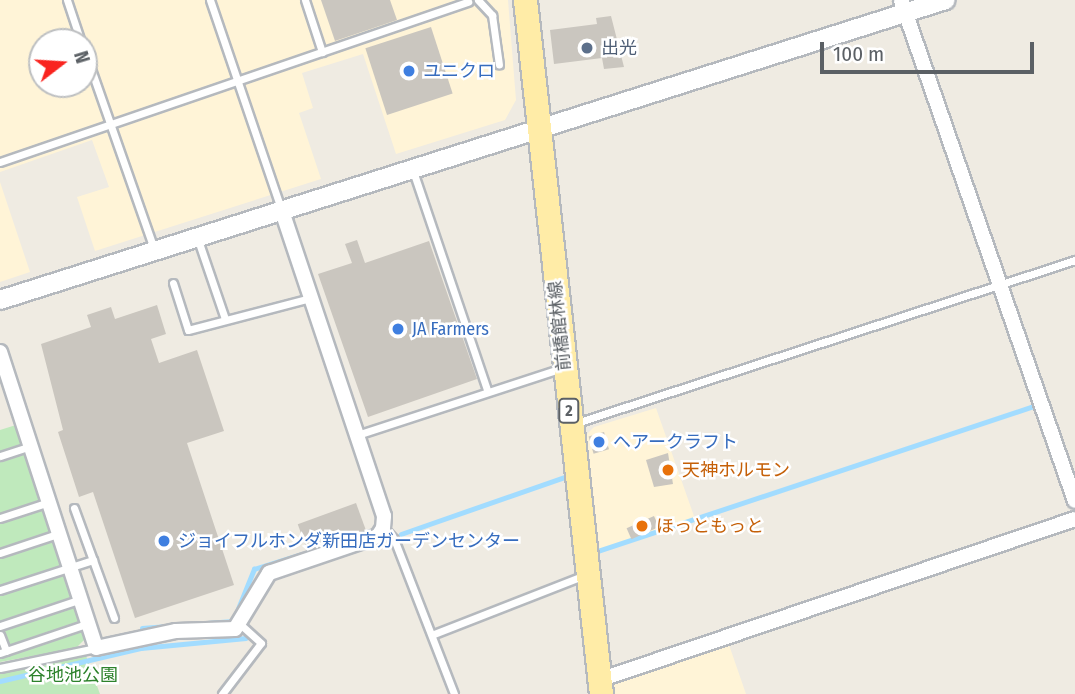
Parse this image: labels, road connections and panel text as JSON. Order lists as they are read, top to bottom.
{
  "streets": {
    "main road": ["前橋館林線", "2"]
  },
  "parks": ["谷地池公園"],
  "places": [
    "出光",
    "ユニクロ",
    "JA Farmers",
    "ヘアークラフト",
    "天神ホルモン",
    "ほっともっと",
    "ジョイフルホンダ新田店ガーデンセンター"
  ],
  "scale_bar": "100 m",
  "north": "right"
}
